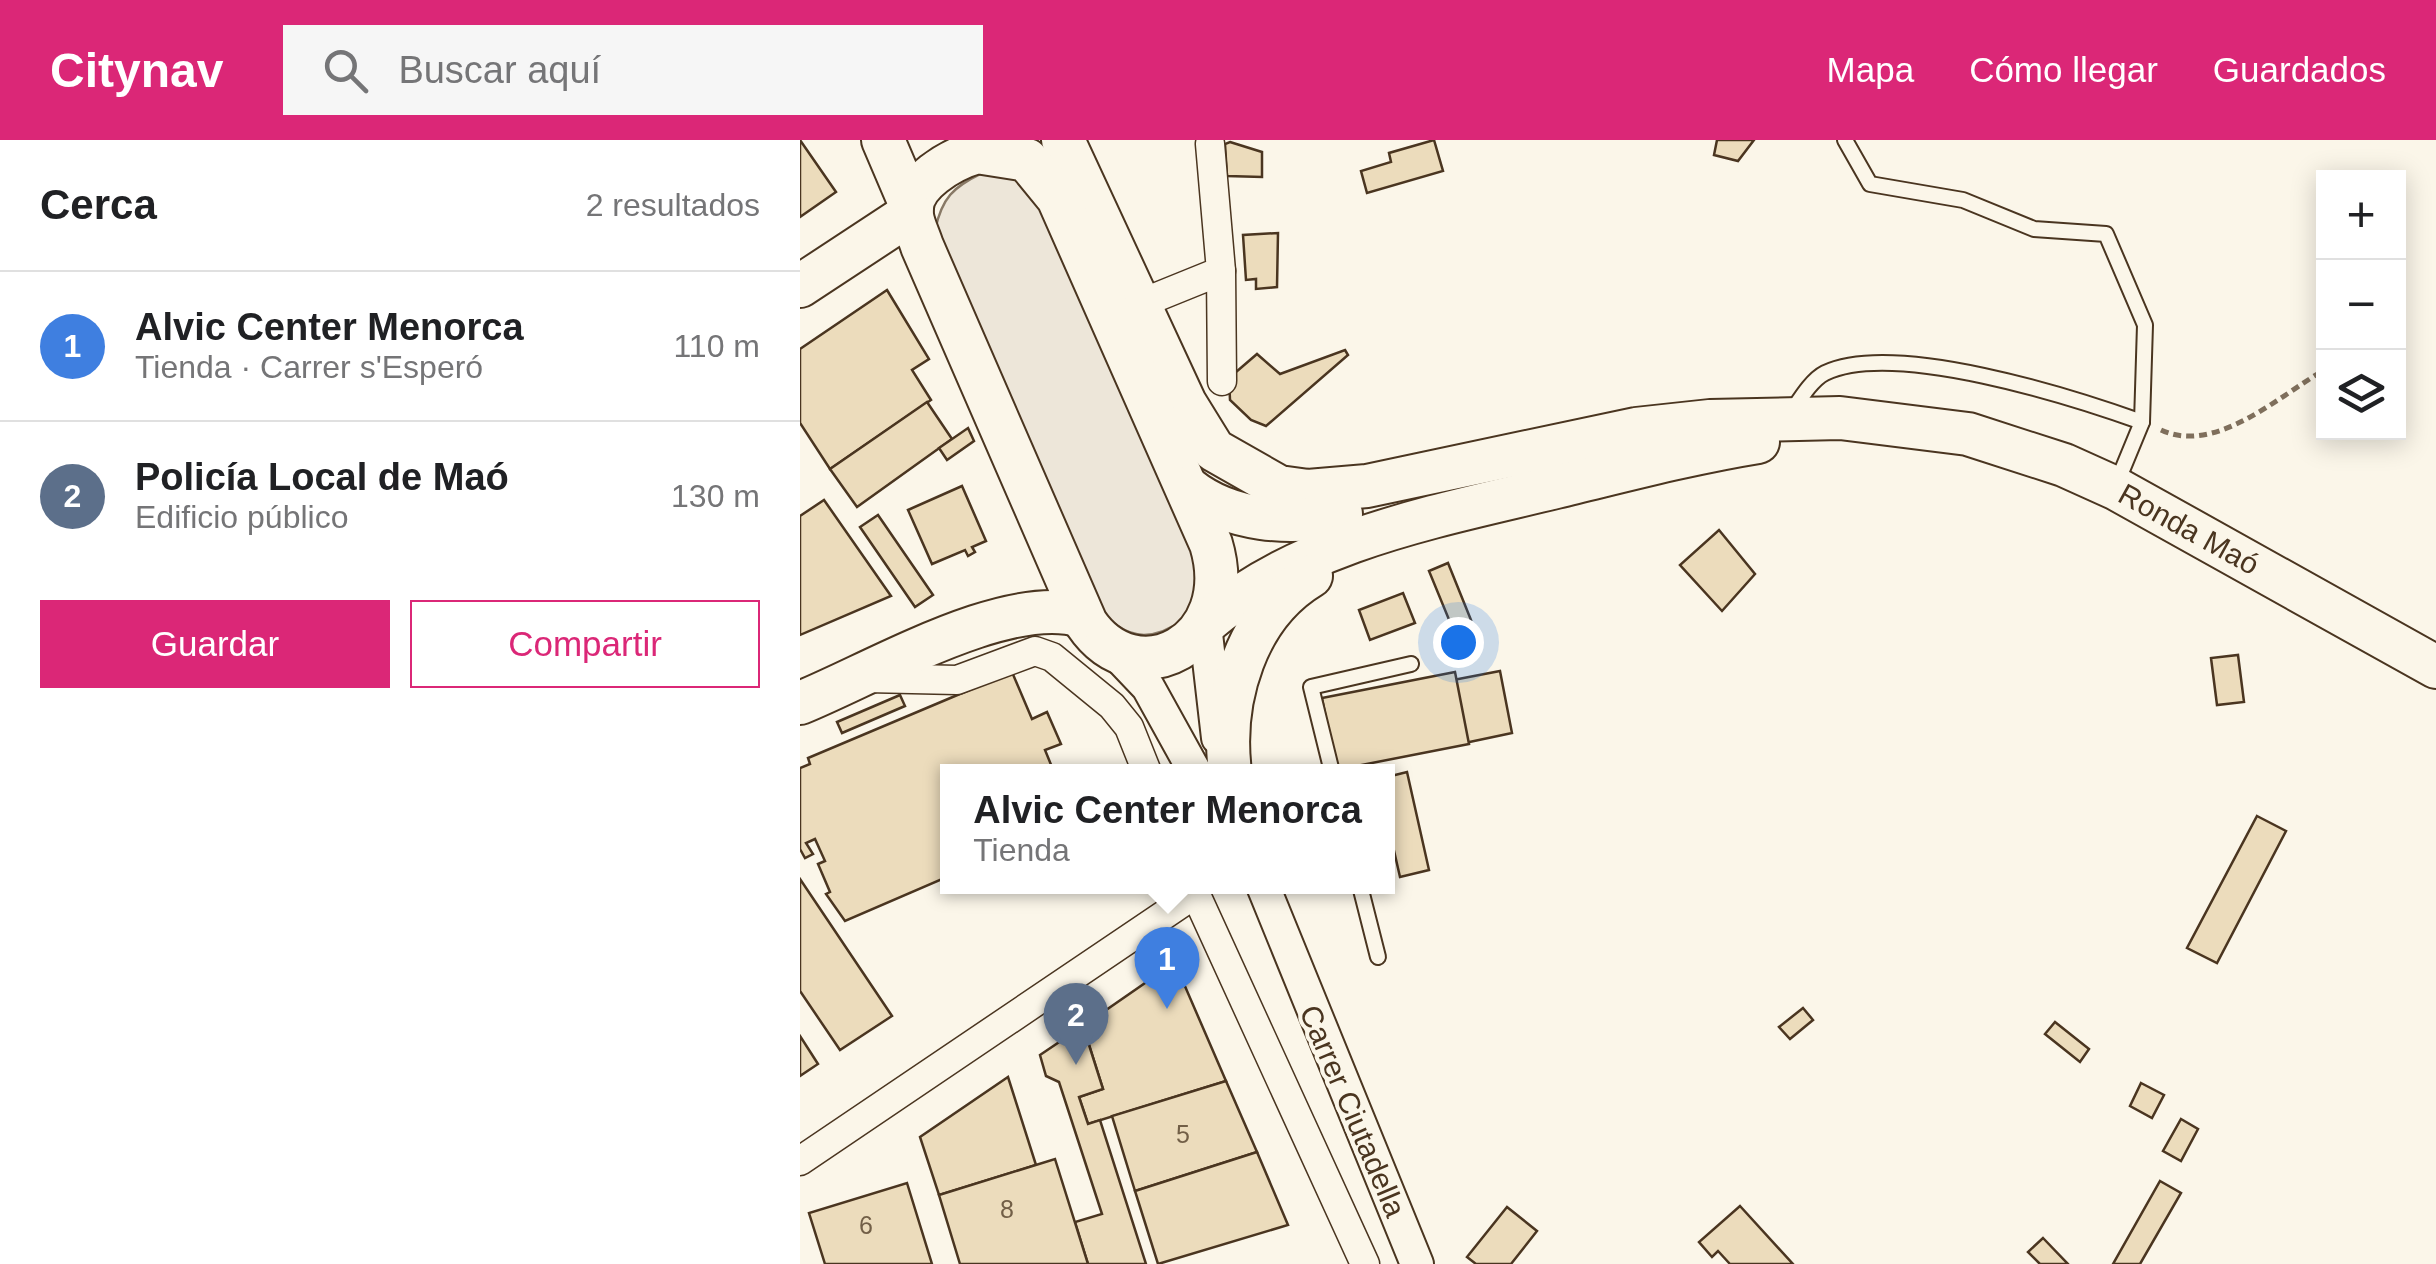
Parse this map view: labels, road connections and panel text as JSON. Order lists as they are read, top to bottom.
{
  "streets": {
    "main road": ["Ronda Maó"],
    "street": ["Carrer Ciutadella"]
  },
  "house_numbers": ["5", "8", "6"],
  "page": {
    "header": "Citynav",
    "search": "Buscar aquí",
    "nav": ["Mapa", "Cómo llegar", "Guardados"],
    "heading": ["Cerca", "2 resultados"],
    "map_buttons": ["+", "−"],
    "list": [
      {
        "mark": "1",
        "name": "Alvic Center Menorca",
        "note": "Tienda · Carrer s'Esperó",
        "value": "110 m"
      },
      {
        "mark": "2",
        "name": "Policía Local de Maó",
        "note": "Edificio público",
        "value": "130 m"
      }
    ],
    "buttons": ["Guardar", "Compartir"],
    "popup": ["Alvic Center Menorca", "Tienda"],
    "pins": ["1", "2"]
  }
}
